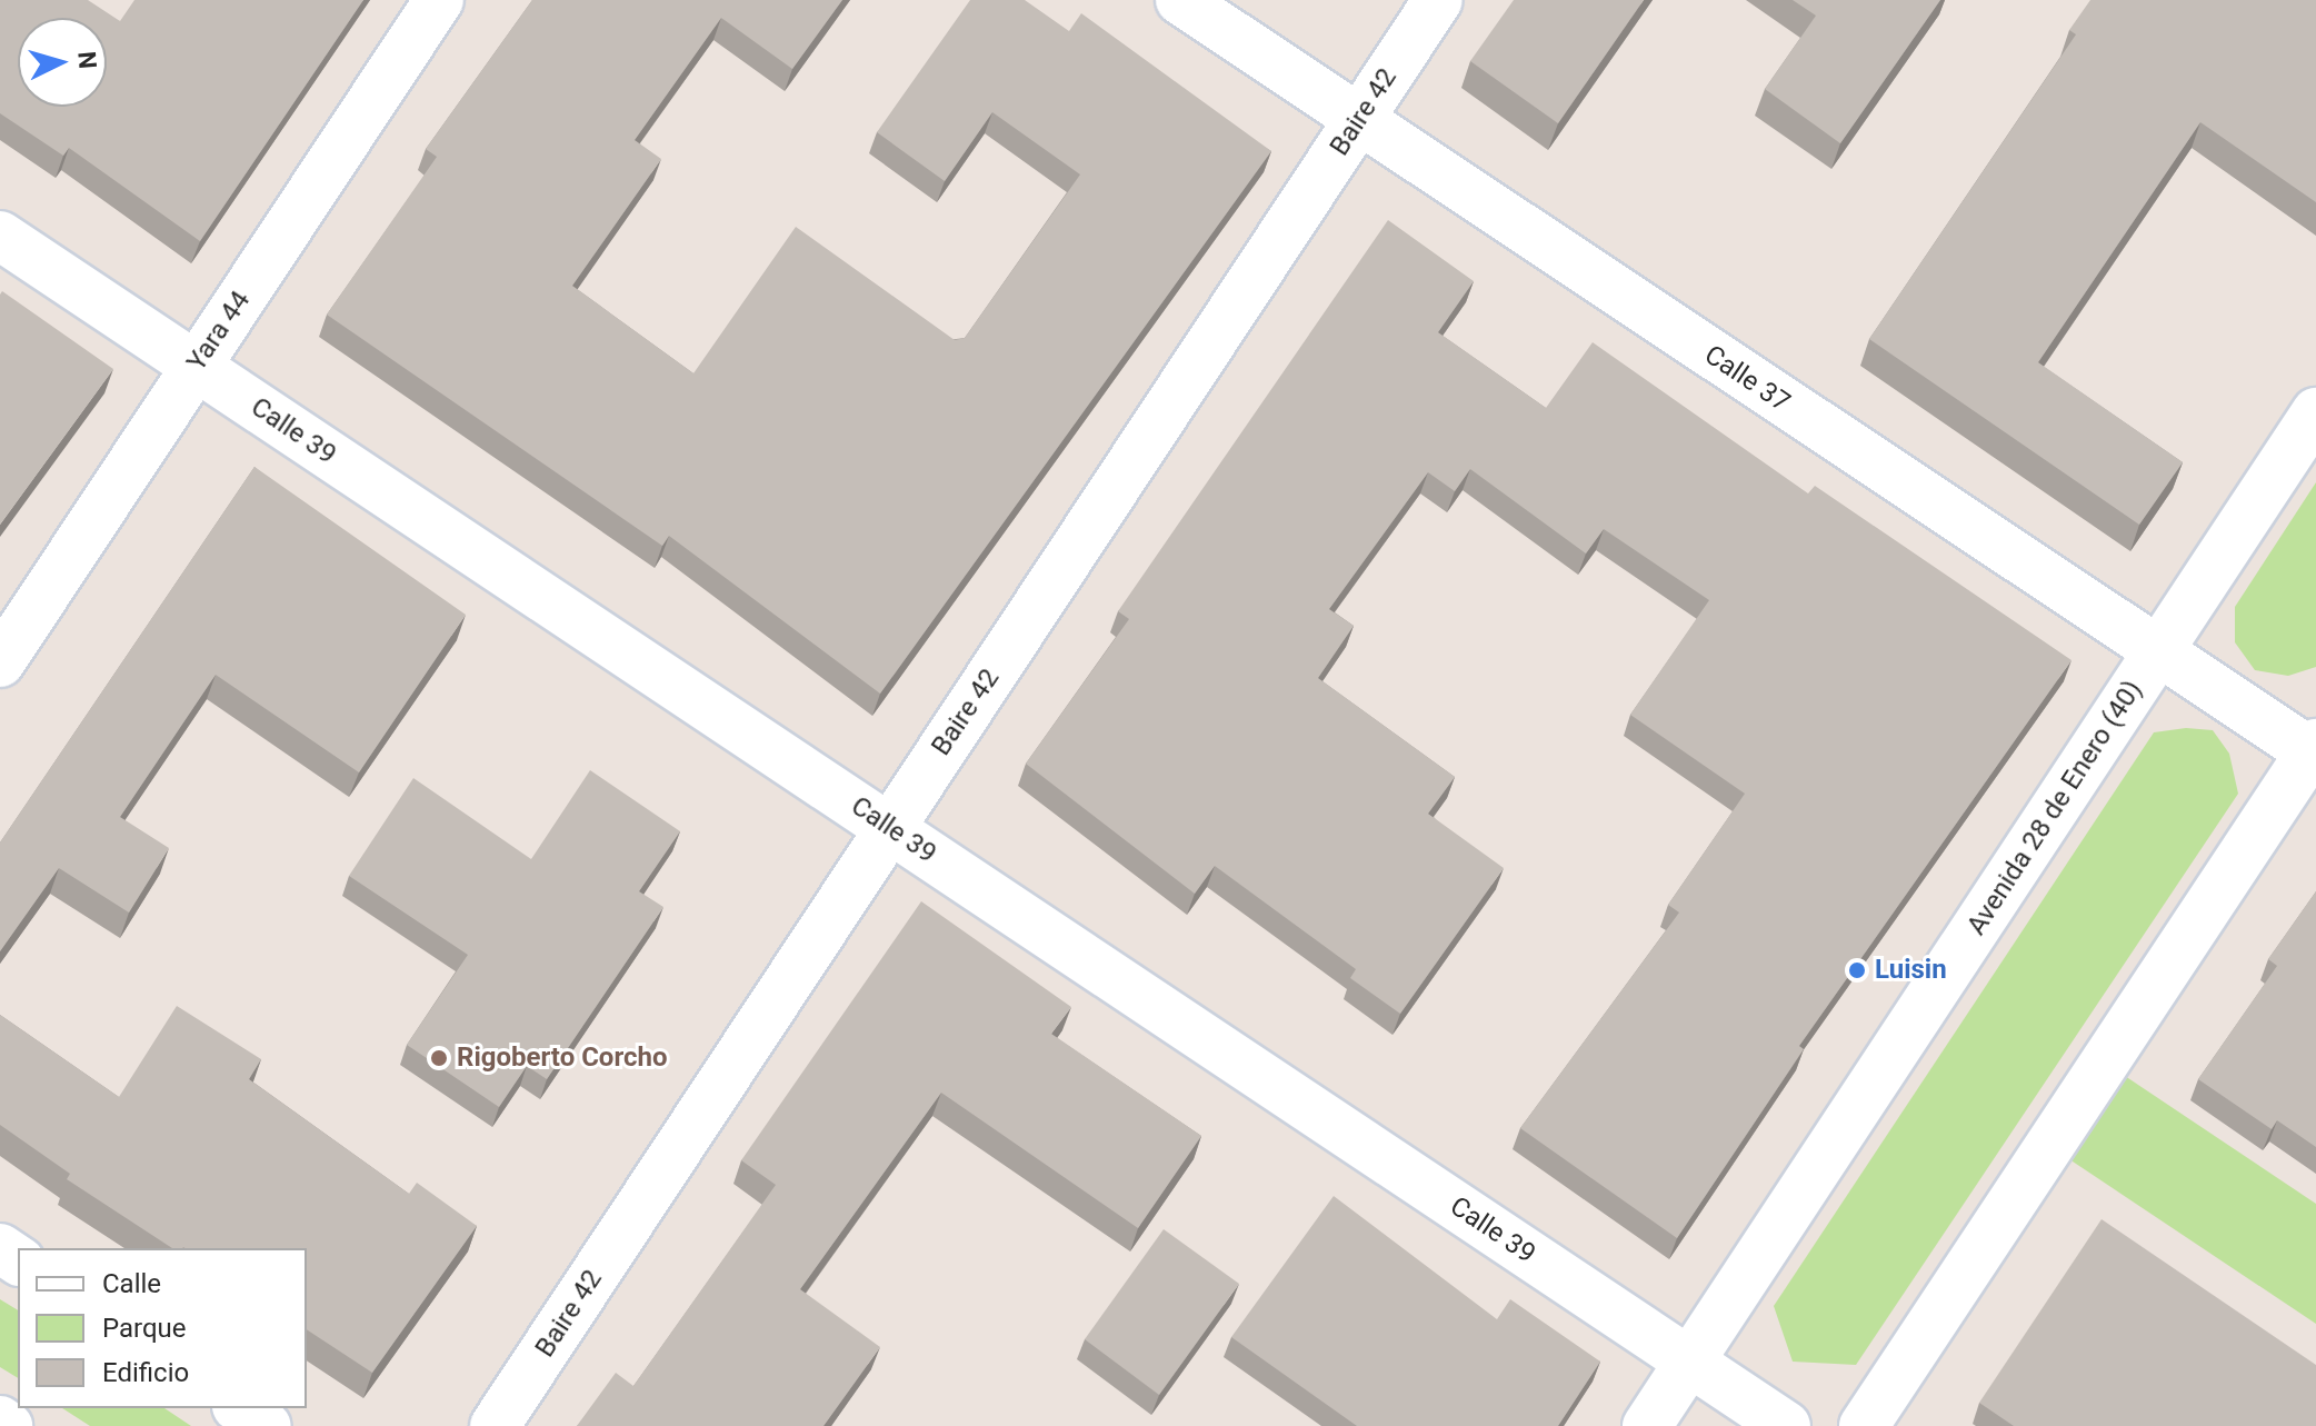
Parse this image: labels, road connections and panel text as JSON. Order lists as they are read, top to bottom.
{
  "streets": {
    "street": [
      "Baire 42",
      "Yara 44",
      "Calle 37",
      "Calle 39",
      "Avenida 28 de Enero (40)"
    ]
  },
  "crossings": [
    ["Baire 42", "Calle 37"],
    ["Baire 42", "Calle 39"],
    ["Yara 44", "Calle 39"],
    ["Calle 37", "Avenida 28 de Enero (40)"],
    ["Calle 39", "Avenida 28 de Enero (40)"]
  ],
  "places": ["Luisin", "Rigoberto Corcho"],
  "legend": ["Calle", "Parque", "Edificio"],
  "north": "right"
}
